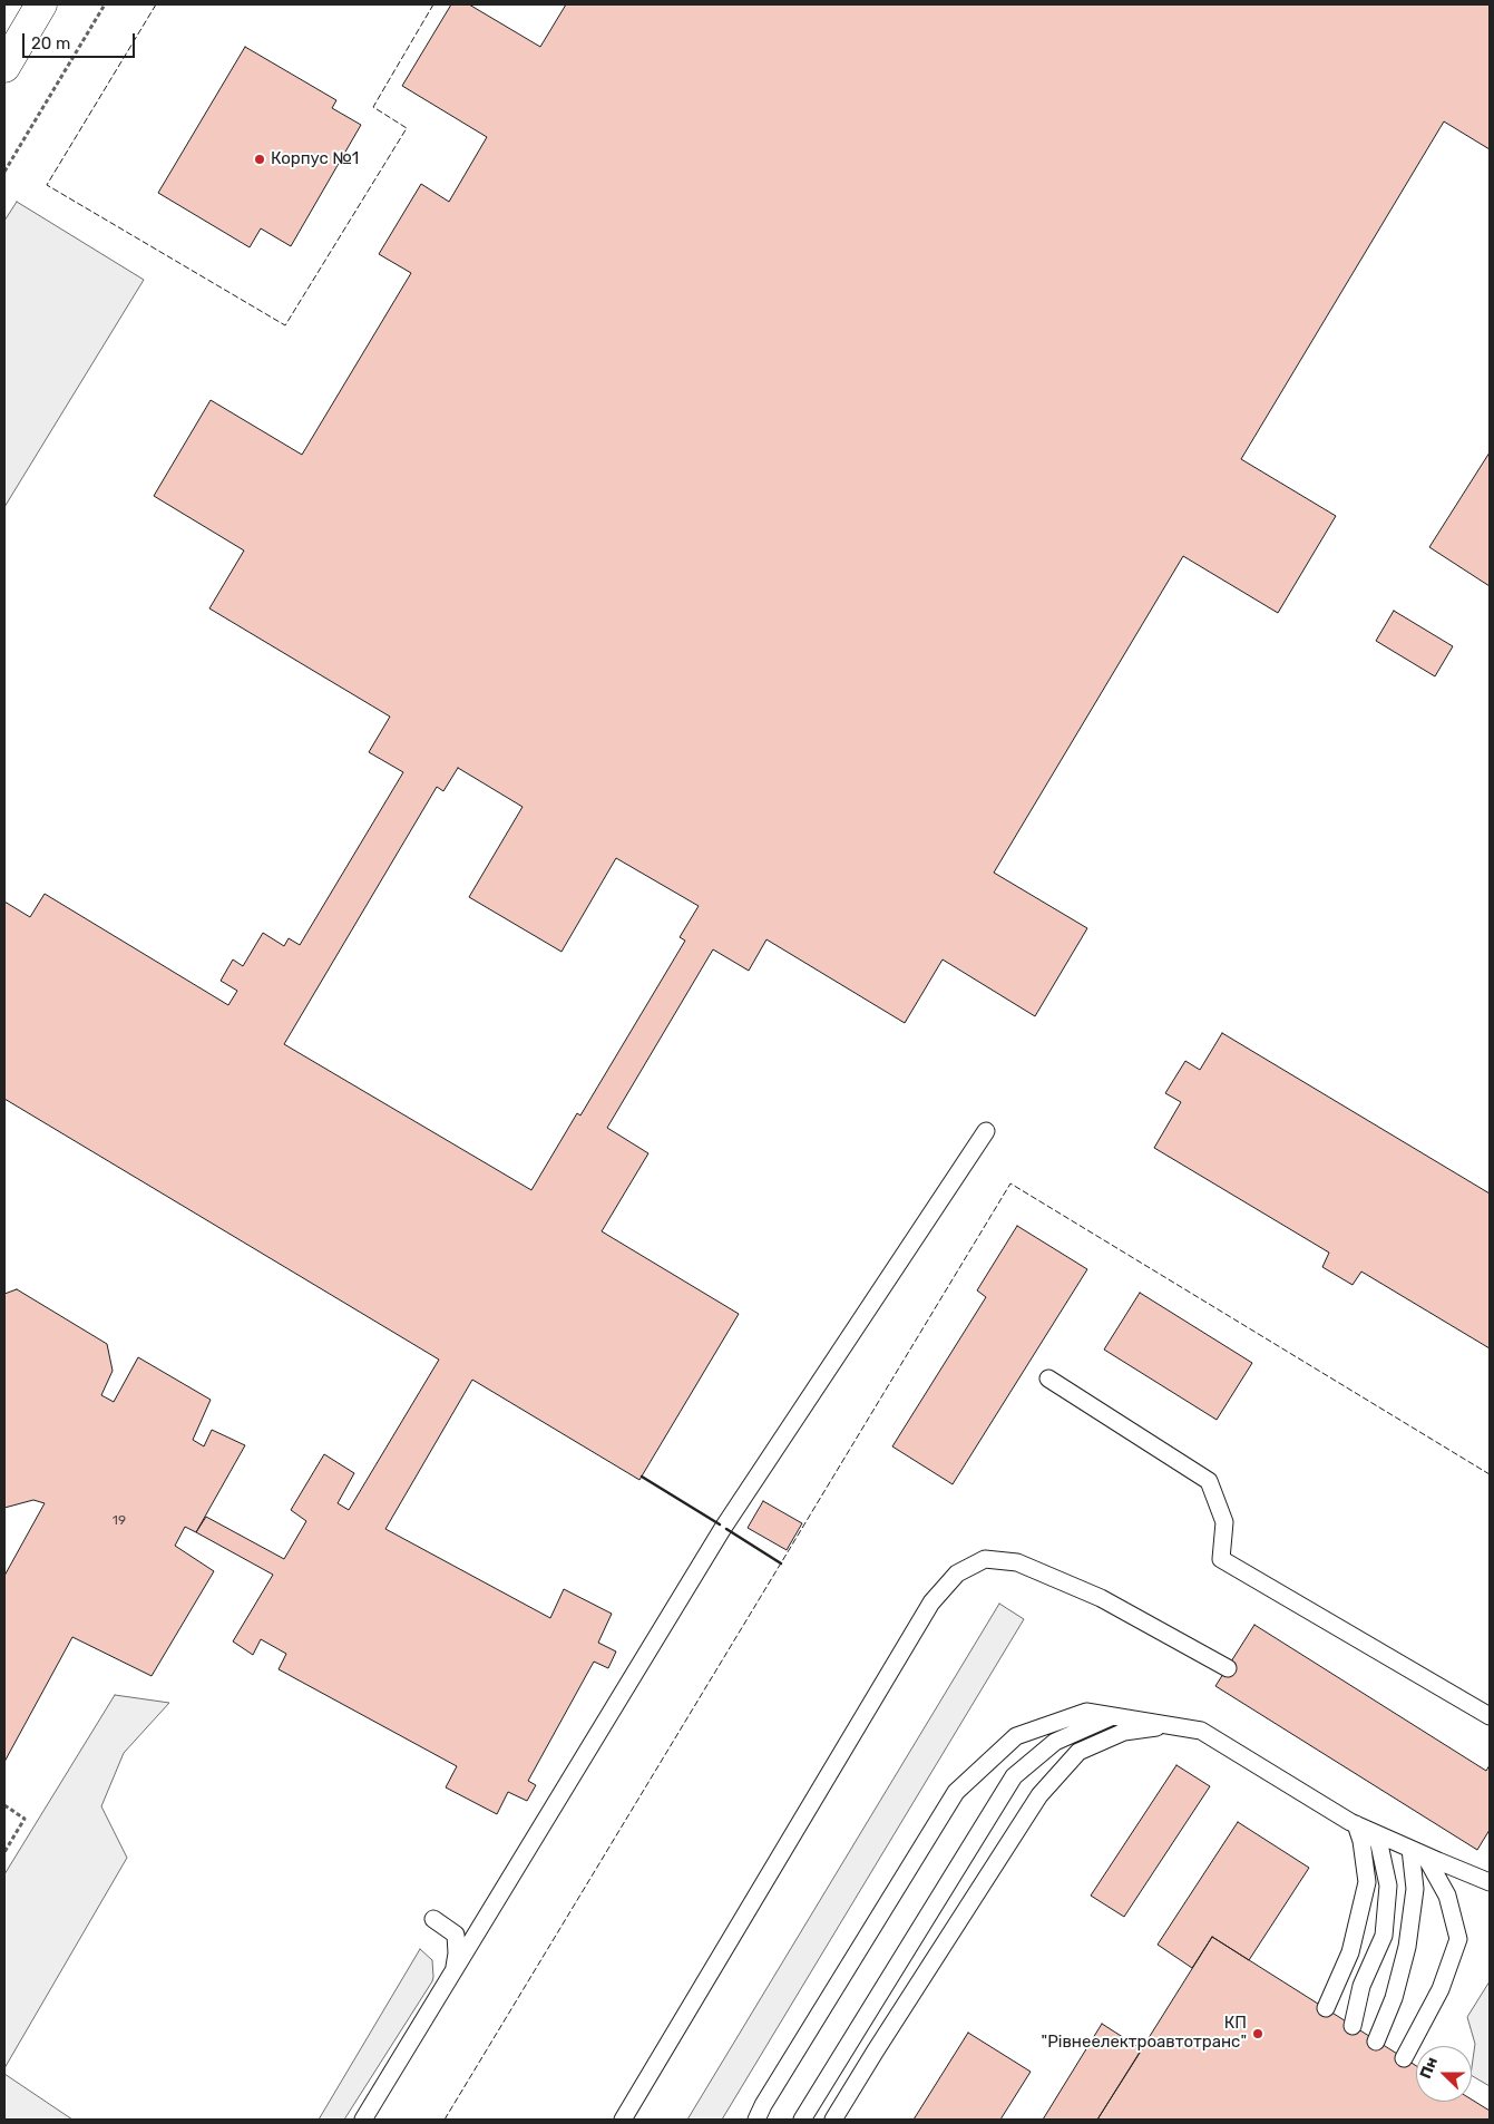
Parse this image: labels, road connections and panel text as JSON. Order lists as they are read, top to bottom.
{
  "places": ["Корпус №1", "КП \"Рівнеелектроавтотранс\""],
  "house_numbers": ["19"],
  "scale_bar": "20 m",
  "north": "left"
}
